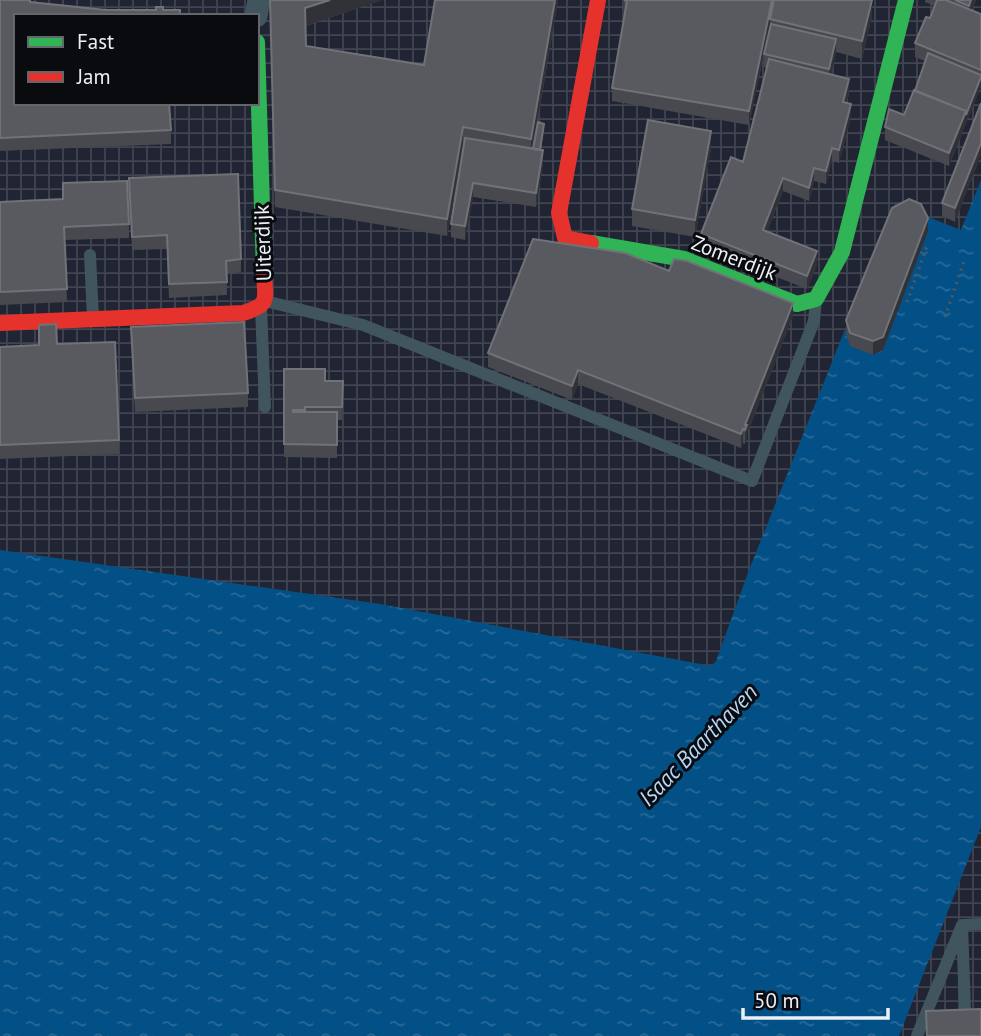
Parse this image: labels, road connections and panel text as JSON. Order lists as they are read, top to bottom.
{
  "streets": {
    "street": ["Uiterdijk", "Zomerdijk"]
  },
  "water": ["Isaac Baarthaven"],
  "legend": ["Fast", "Jam"],
  "scale_bar": "50 m"
}
